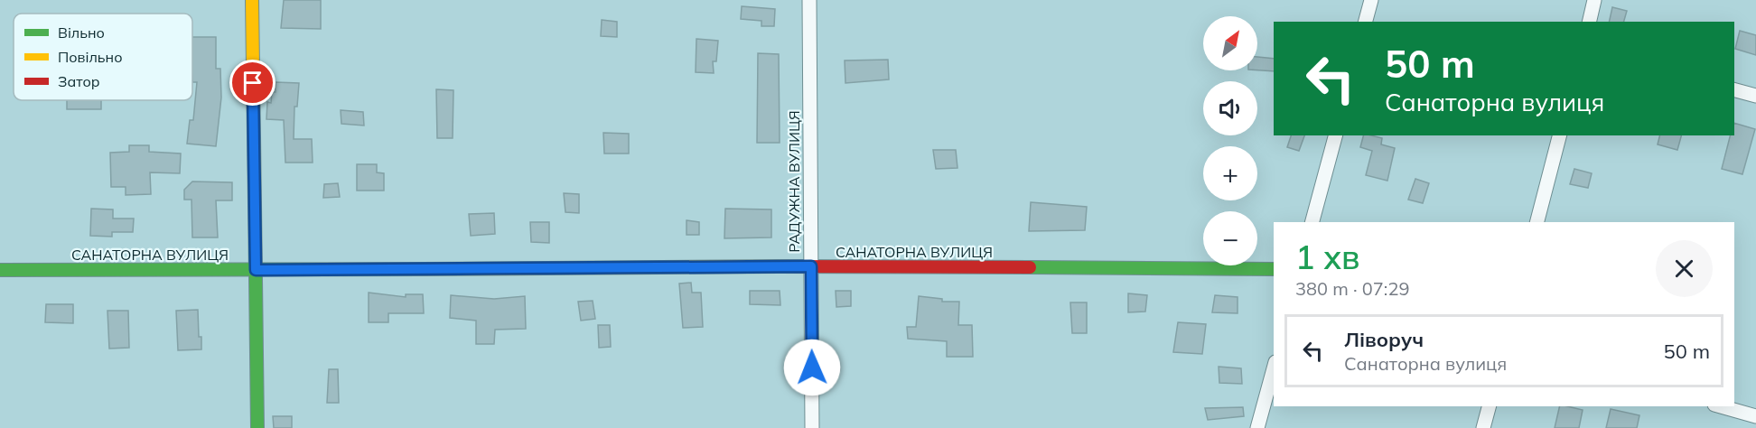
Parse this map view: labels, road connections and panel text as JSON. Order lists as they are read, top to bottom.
{
  "streets": {
    "street": ["РАДУЖНА ВУЛИЦЯ", "САНАТОРНА ВУЛИЦЯ"]
  },
  "crossings": [
    ["РАДУЖНА ВУЛИЦЯ", "САНАТОРНА ВУЛИЦЯ"]
  ],
  "legend": ["Вільно", "Повільно", "Затор"],
  "north": "top right",
  "page": {
    "map_buttons": ["+", "−"],
    "turn": ["50 m", "Санаторна вулиця"],
    "heading": ["1 хв", "380 m · 07:29"],
    "list": [
      {
        "name": "Ліворуч",
        "note": "Санаторна вулиця",
        "value": "50 m"
      }
    ]
  }
}
